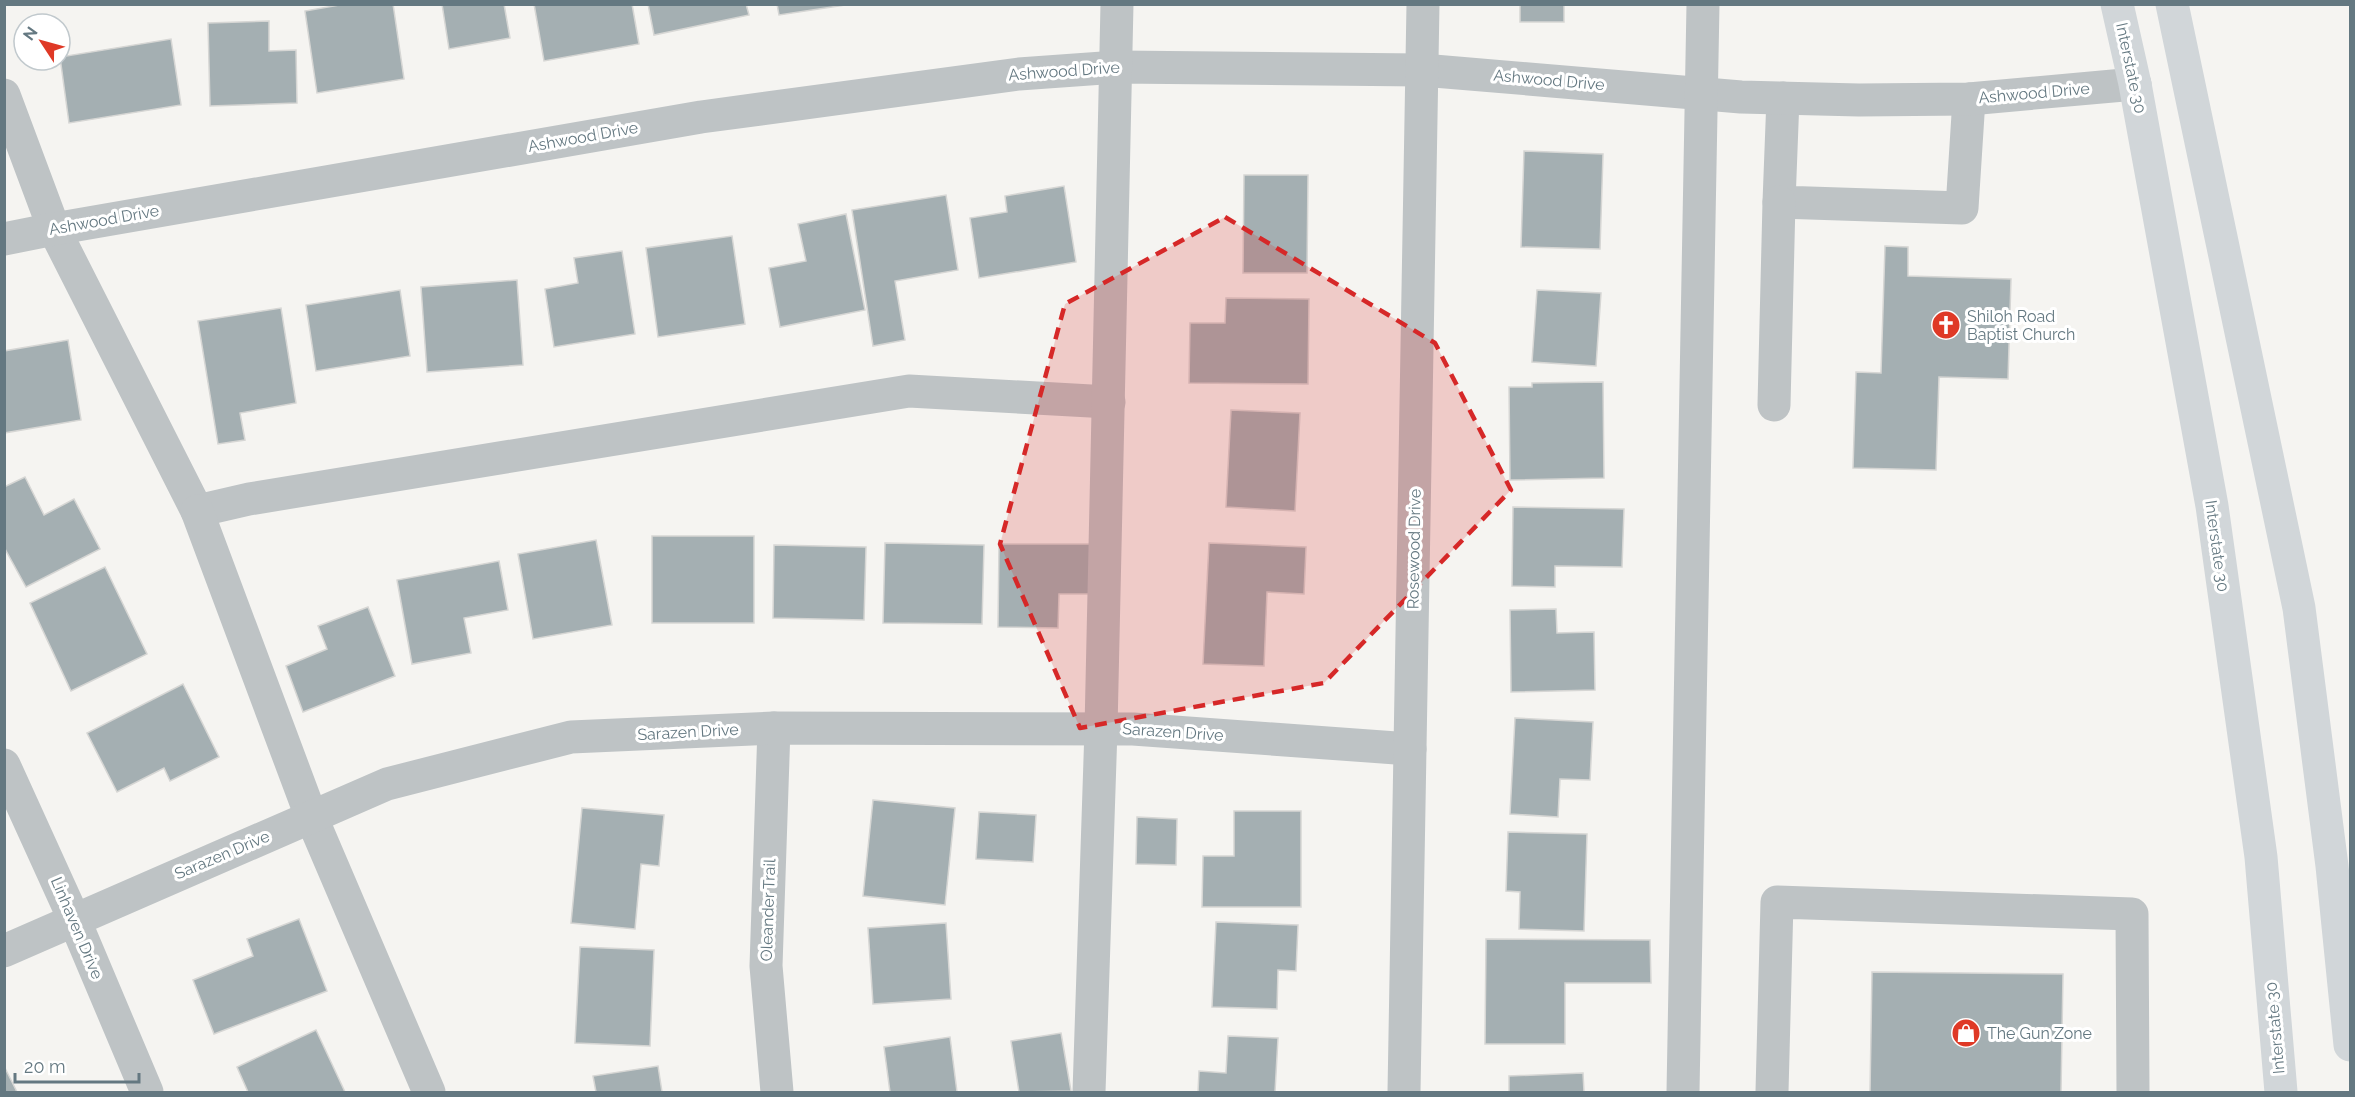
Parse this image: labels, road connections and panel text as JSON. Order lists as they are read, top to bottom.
{
  "streets": {
    "main road": ["Interstate 30"],
    "street": [
      "Ashwood Drive",
      "Rosewood Drive",
      "Sarazen Drive",
      "Oleander Trail",
      "Linhaven Drive"
    ]
  },
  "crossings": [
    ["Interstate 30", "Ashwood Drive"],
    ["Ashwood Drive", "Rosewood Drive"],
    ["Rosewood Drive", "Sarazen Drive"],
    ["Sarazen Drive", "Oleander Trail"],
    ["Sarazen Drive", "Linhaven Drive"]
  ],
  "places": {
    "church": ["Shiloh Road Baptist Church"],
    "shop": ["The Gun Zone"]
  },
  "scale_bar": "20 m",
  "north": "top left"
}
